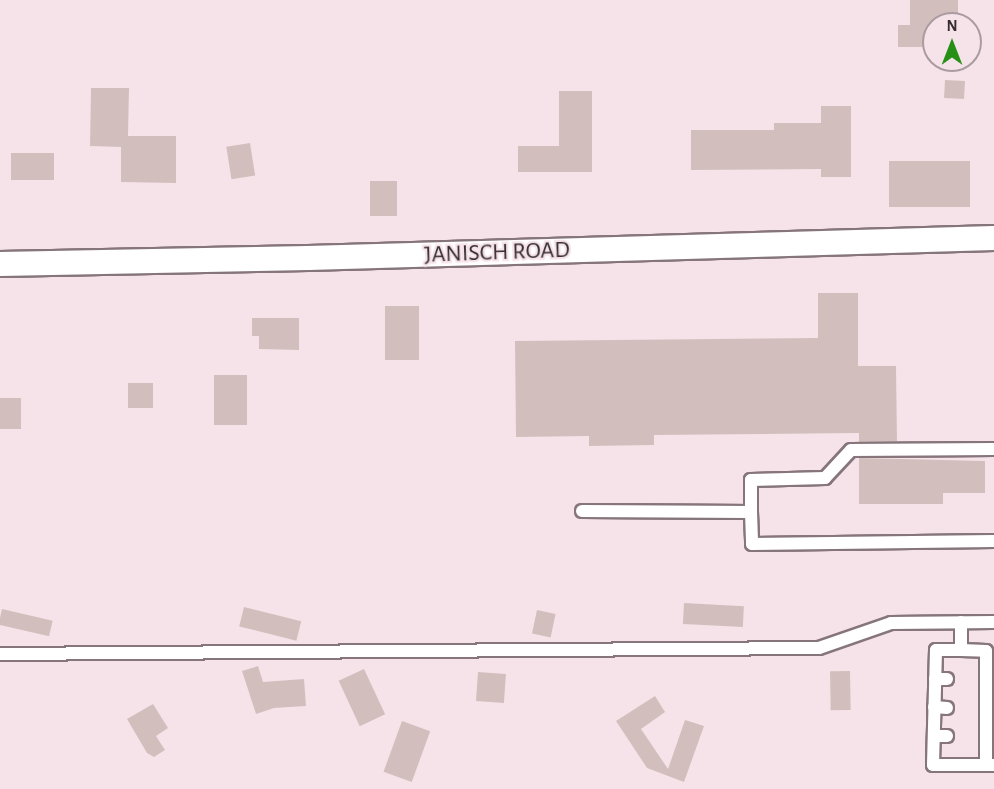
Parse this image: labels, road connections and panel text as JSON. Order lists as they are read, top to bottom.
{
  "streets": {
    "street": ["JANISCH ROAD"]
  },
  "north": "top"
}
